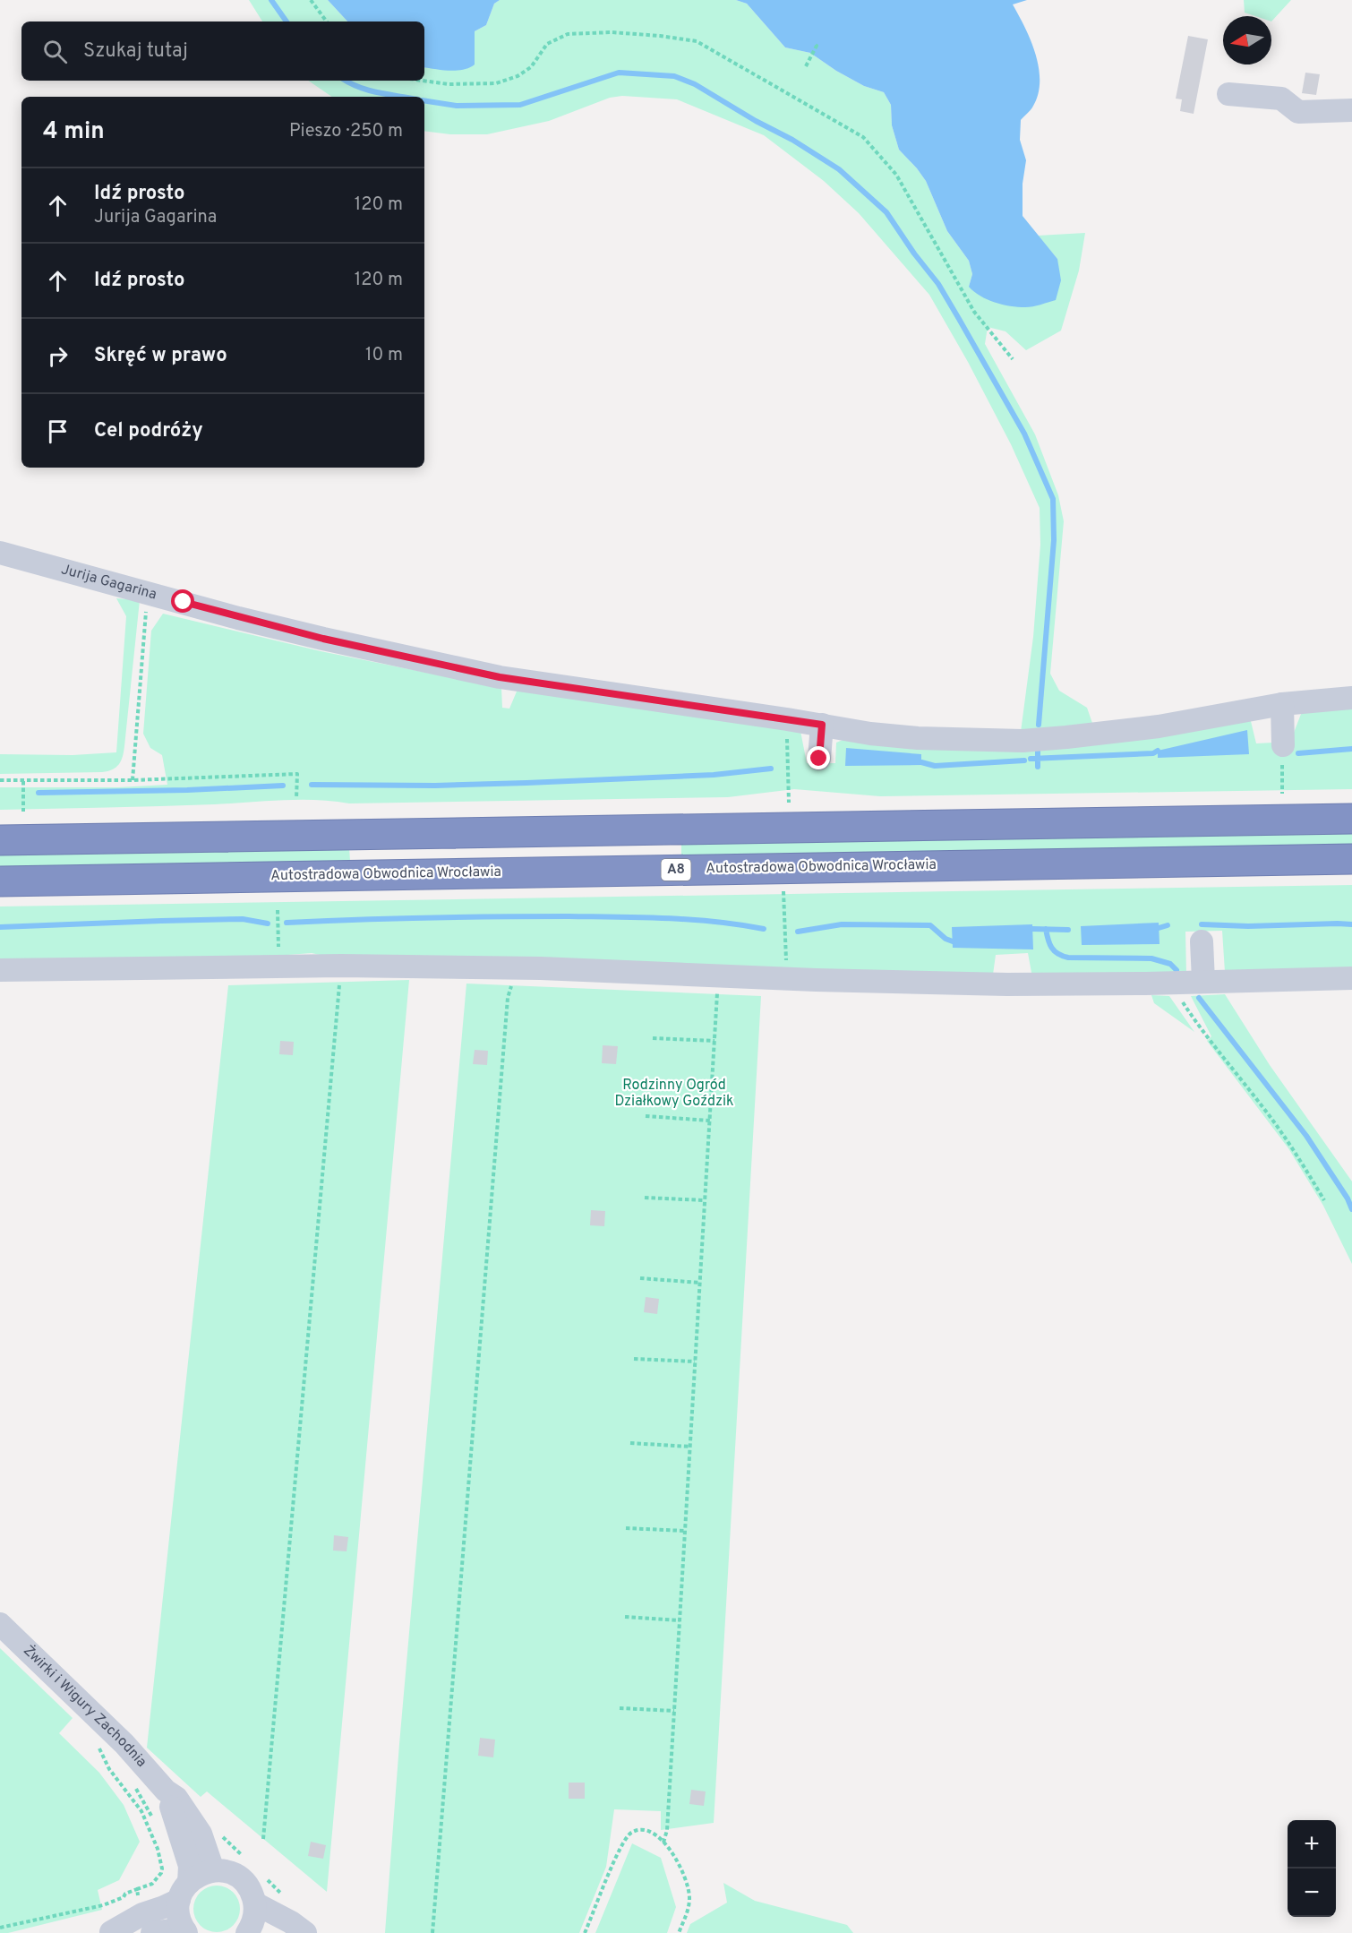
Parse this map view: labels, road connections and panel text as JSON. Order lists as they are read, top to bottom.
{
  "streets": {
    "highway": ["Autostradowa Obwodnica Wrocławia", "A8"],
    "street": ["Jurija Gagarina", "Żwirki i Wigury Zachodnia"]
  },
  "parks": ["Rodzinny Ogród Działkowy Goździk"],
  "north": "left",
  "page": {
    "search": "Szukaj tutaj",
    "heading": ["4 min", "Pieszo · 250 m"],
    "list": [
      ["Idź prosto", "Jurija Gagarina", "120 m"],
      ["Idź prosto", "120 m"],
      ["Skręć w prawo", "10 m"],
      "Cel podróży"
    ],
    "map_buttons": ["+", "−"]
  }
}
